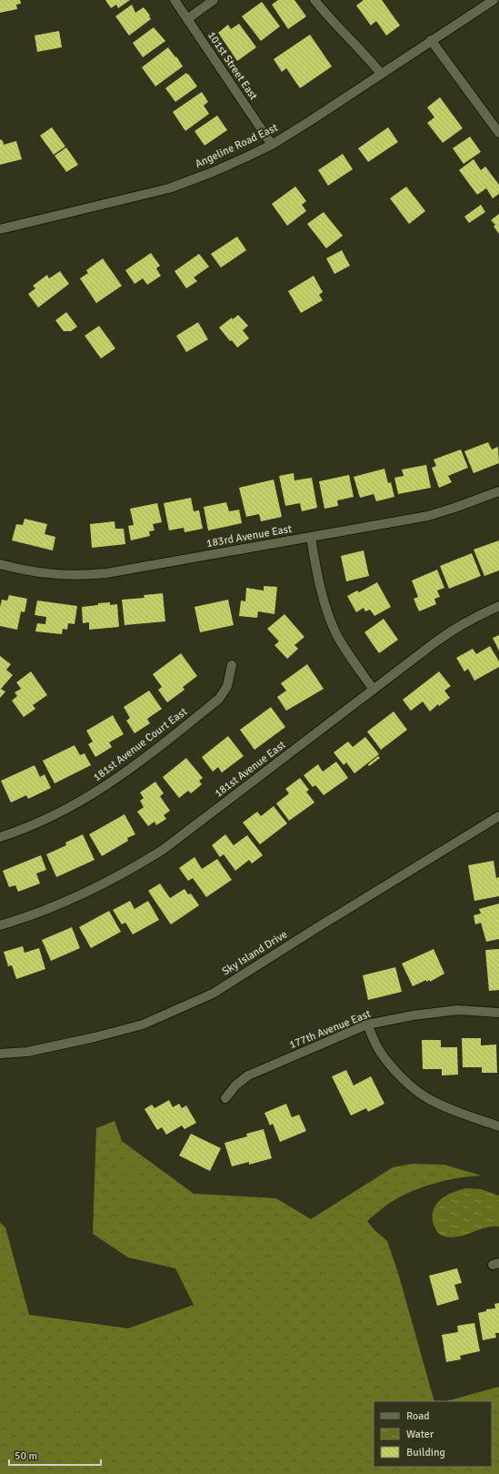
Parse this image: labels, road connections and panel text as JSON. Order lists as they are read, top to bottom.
{
  "streets": {
    "street": [
      "101st Street East",
      "Angeline Road East",
      "183rd Avenue East",
      "181st Avenue Court East",
      "181st Avenue East",
      "Sky Island Drive",
      "177th Avenue East"
    ]
  },
  "crossings": [
    ["101st Street East", "Angeline Road East"]
  ],
  "legend": ["Road", "Water", "Building"],
  "scale_bar": "50 m"
}
